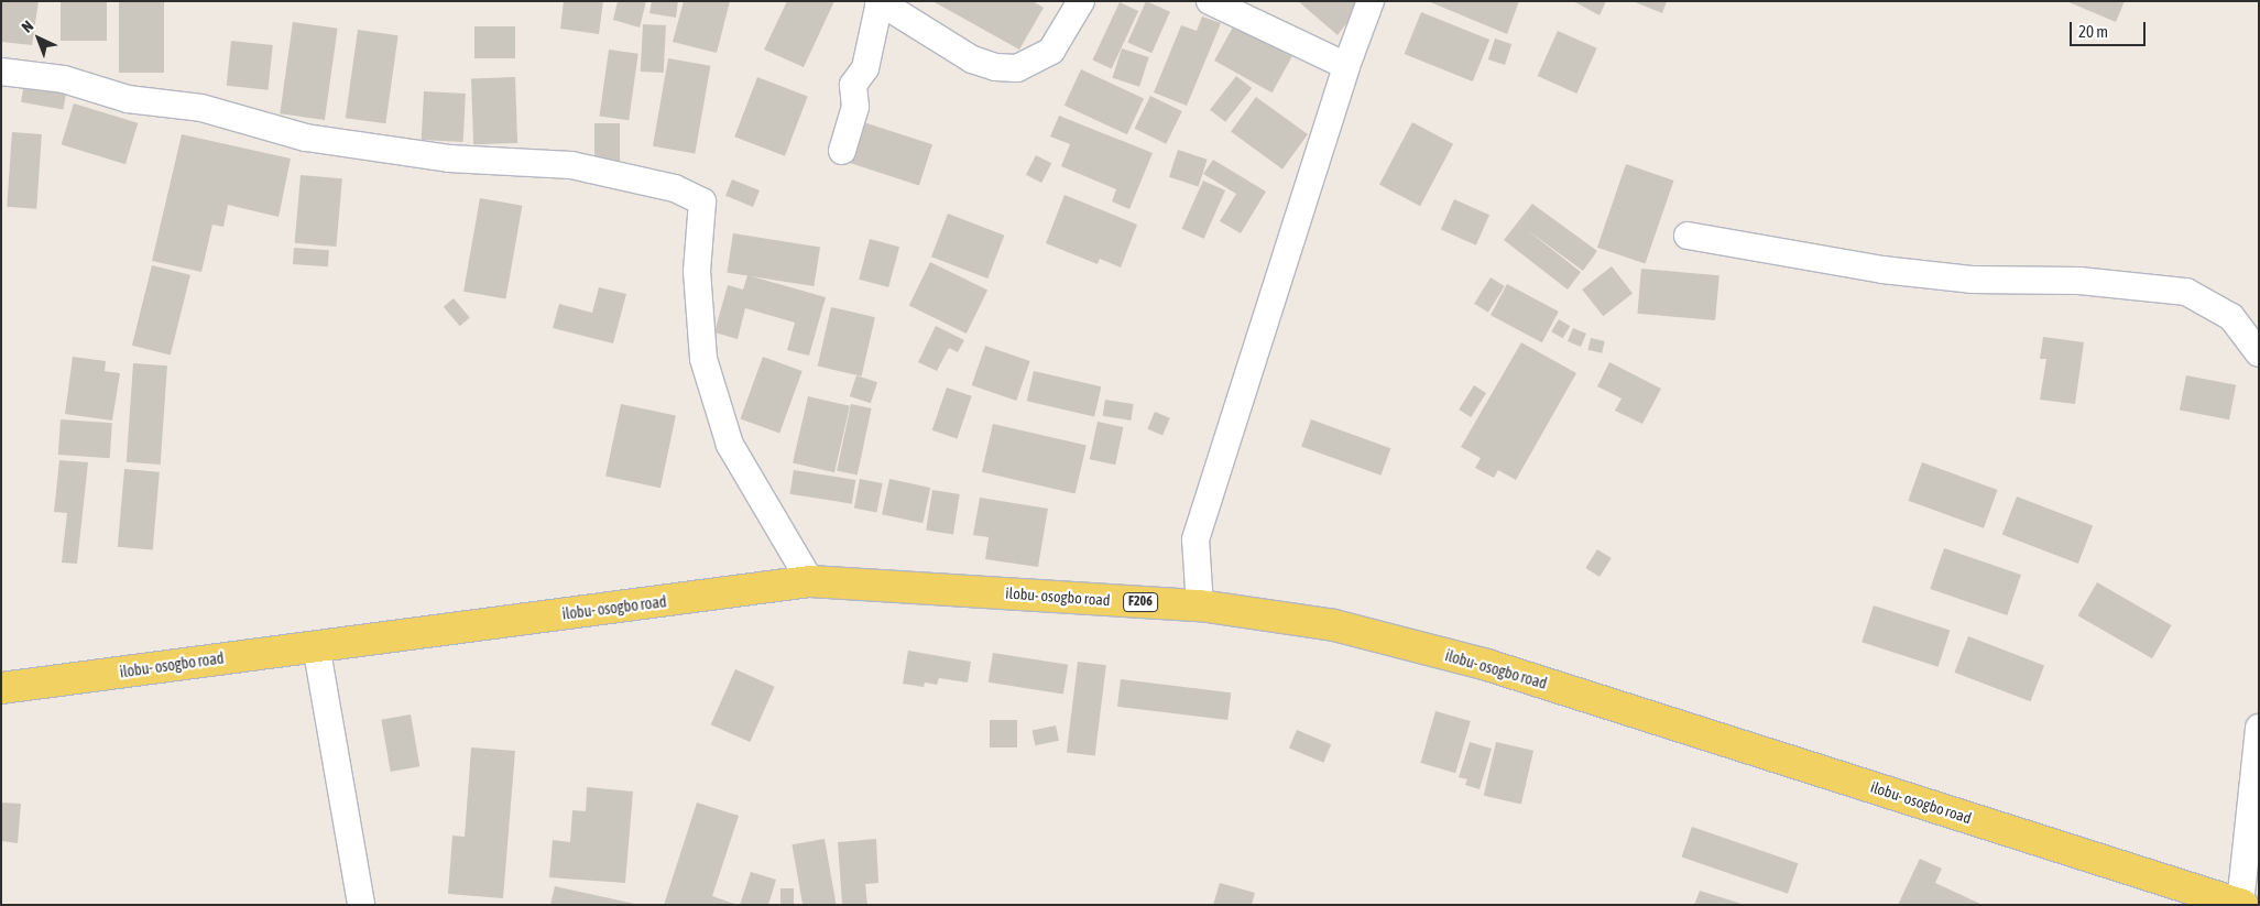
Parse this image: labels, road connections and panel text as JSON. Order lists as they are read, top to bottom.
{
  "streets": {
    "main road": ["ilobu- osogbo road", "F206"]
  },
  "scale_bar": "20 m",
  "north": "top left"
}
